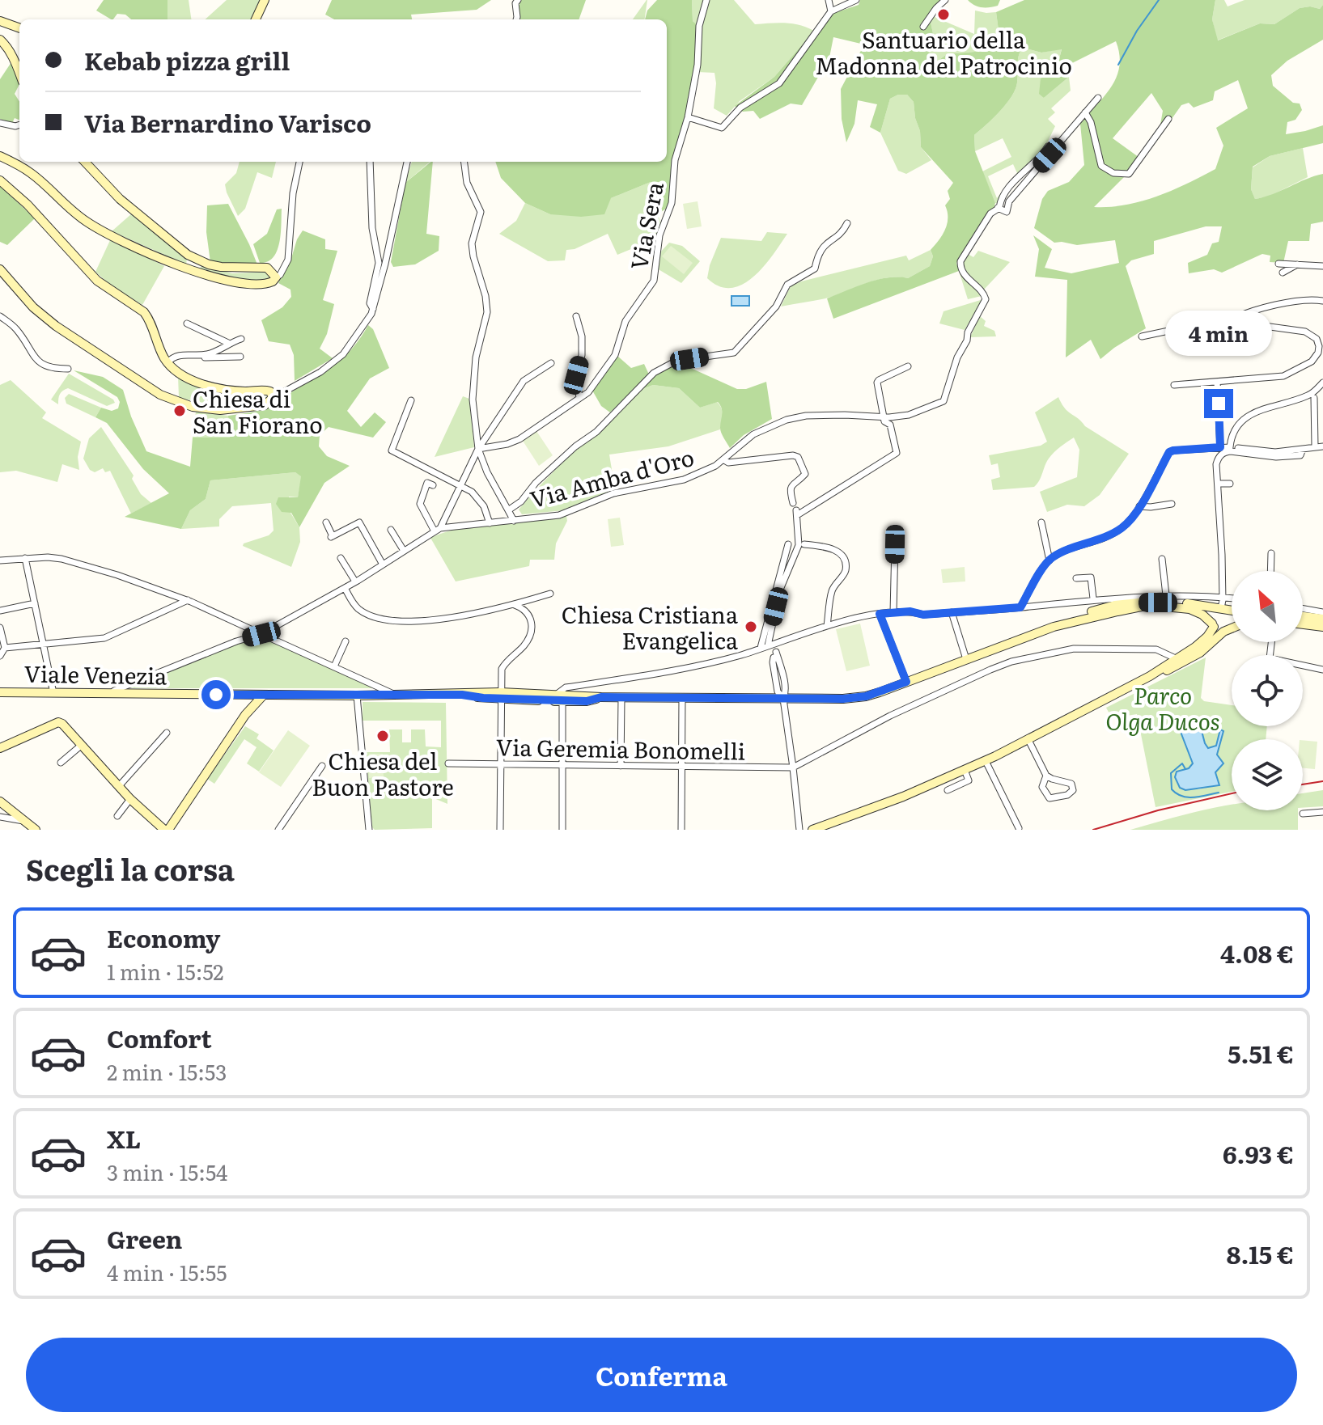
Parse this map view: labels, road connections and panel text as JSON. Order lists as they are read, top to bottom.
{
  "streets": {
    "street": [
      "Via Sera",
      "Via Amba d'Oro",
      "Viale Venezia",
      "Via Geremia Bonomelli"
    ]
  },
  "crossings": [
    ["Via Amba d'Oro", "Viale Venezia"]
  ],
  "parks": ["Parco Olga Ducos"],
  "places": [
    "Santuario della Madonna del Patrocinio",
    "Chiesa di San Fiorano",
    "Chiesa Cristiana Evangelica",
    "Chiesa del Buon Pastore"
  ],
  "north": "top left",
  "page": {
    "banner": ["Kebab pizza grill", "Via Bernardino Varisco"],
    "bubble": "4 min",
    "heading": "Scegli la corsa",
    "list": [
      {
        "name": "Economy",
        "note": "1 min · 15:52",
        "value": "4.08 €"
      },
      {
        "name": "Comfort",
        "note": "2 min · 15:53",
        "value": "5.51 €"
      },
      {
        "name": "XL",
        "note": "3 min · 15:54",
        "value": "6.93 €"
      },
      {
        "name": "Green",
        "note": "4 min · 15:55",
        "value": "8.15 €"
      }
    ],
    "buttons": "Conferma"
  }
}
